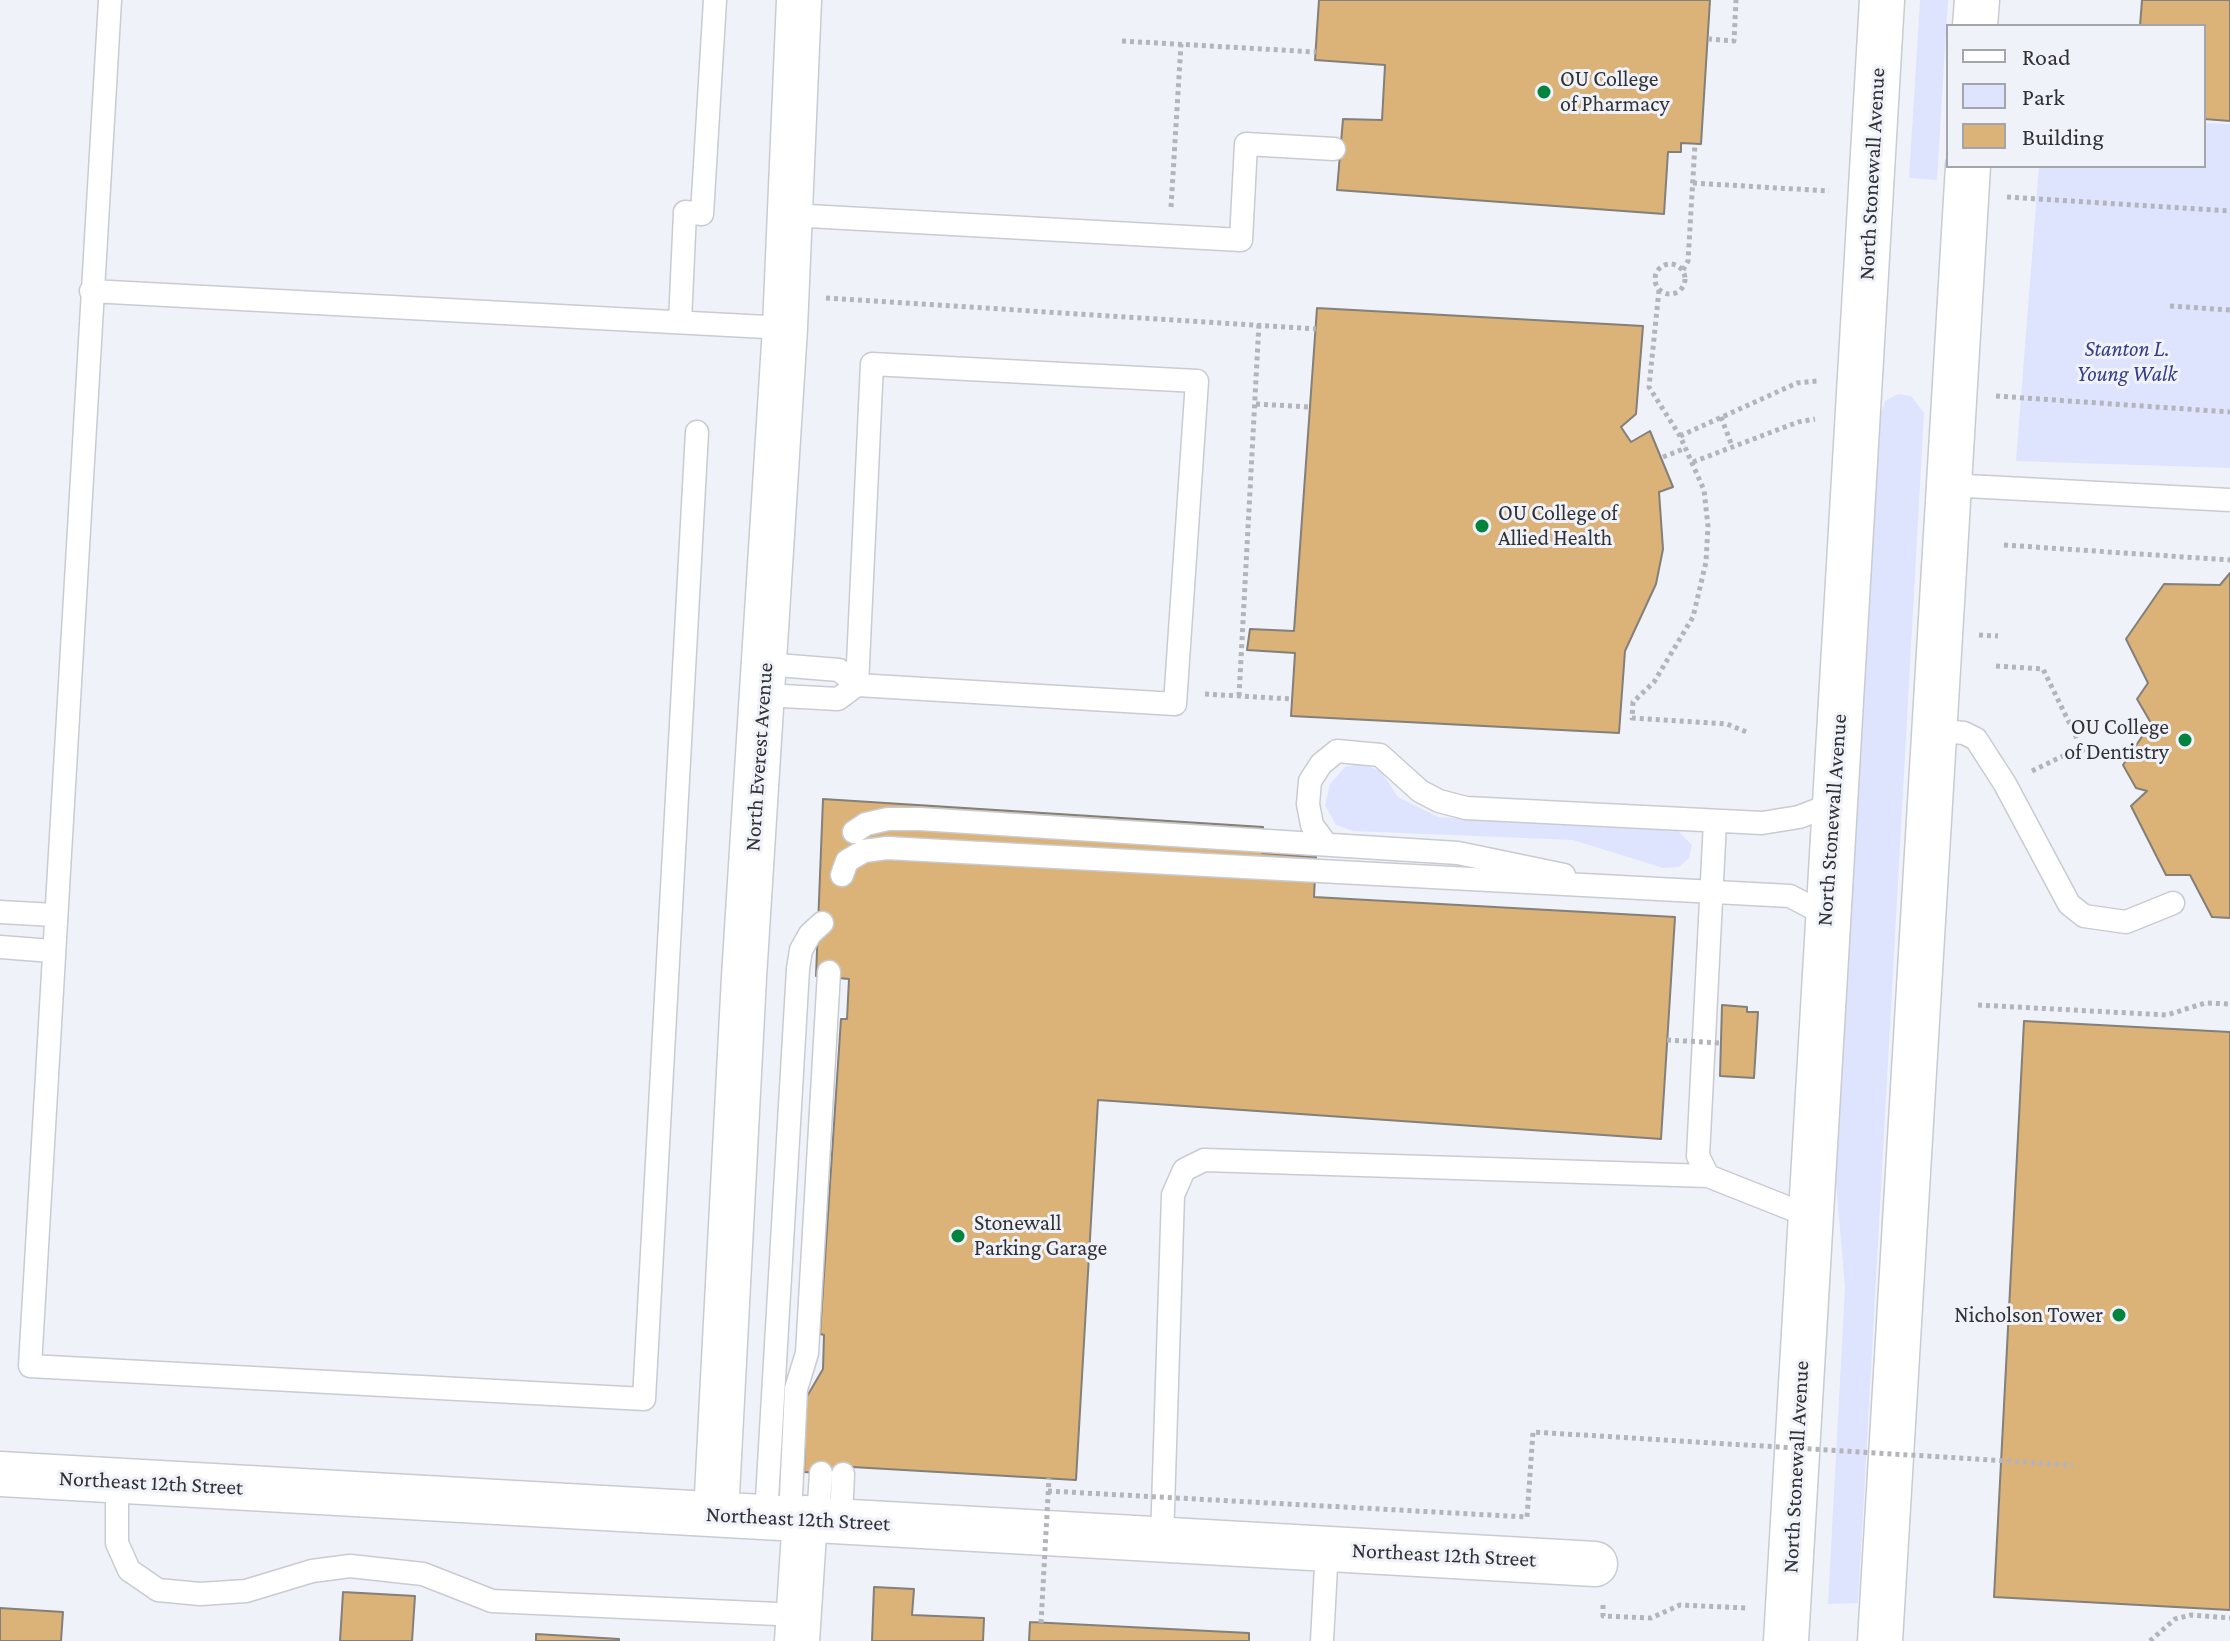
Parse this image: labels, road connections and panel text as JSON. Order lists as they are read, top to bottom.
{
  "streets": {
    "main road": ["North Stonewall Avenue", "North Everest Avenue", "Northeast 12th Street"]
  },
  "crossings": [
    ["North Everest Avenue", "Northeast 12th Street"]
  ],
  "parks": ["Stanton L. Young Walk"],
  "places": [
    "OU College of Pharmacy",
    "OU College of Allied Health",
    "OU College of Dentistry",
    "Stonewall Parking Garage",
    "Nicholson Tower"
  ],
  "legend": ["Road", "Park", "Building"]
}
